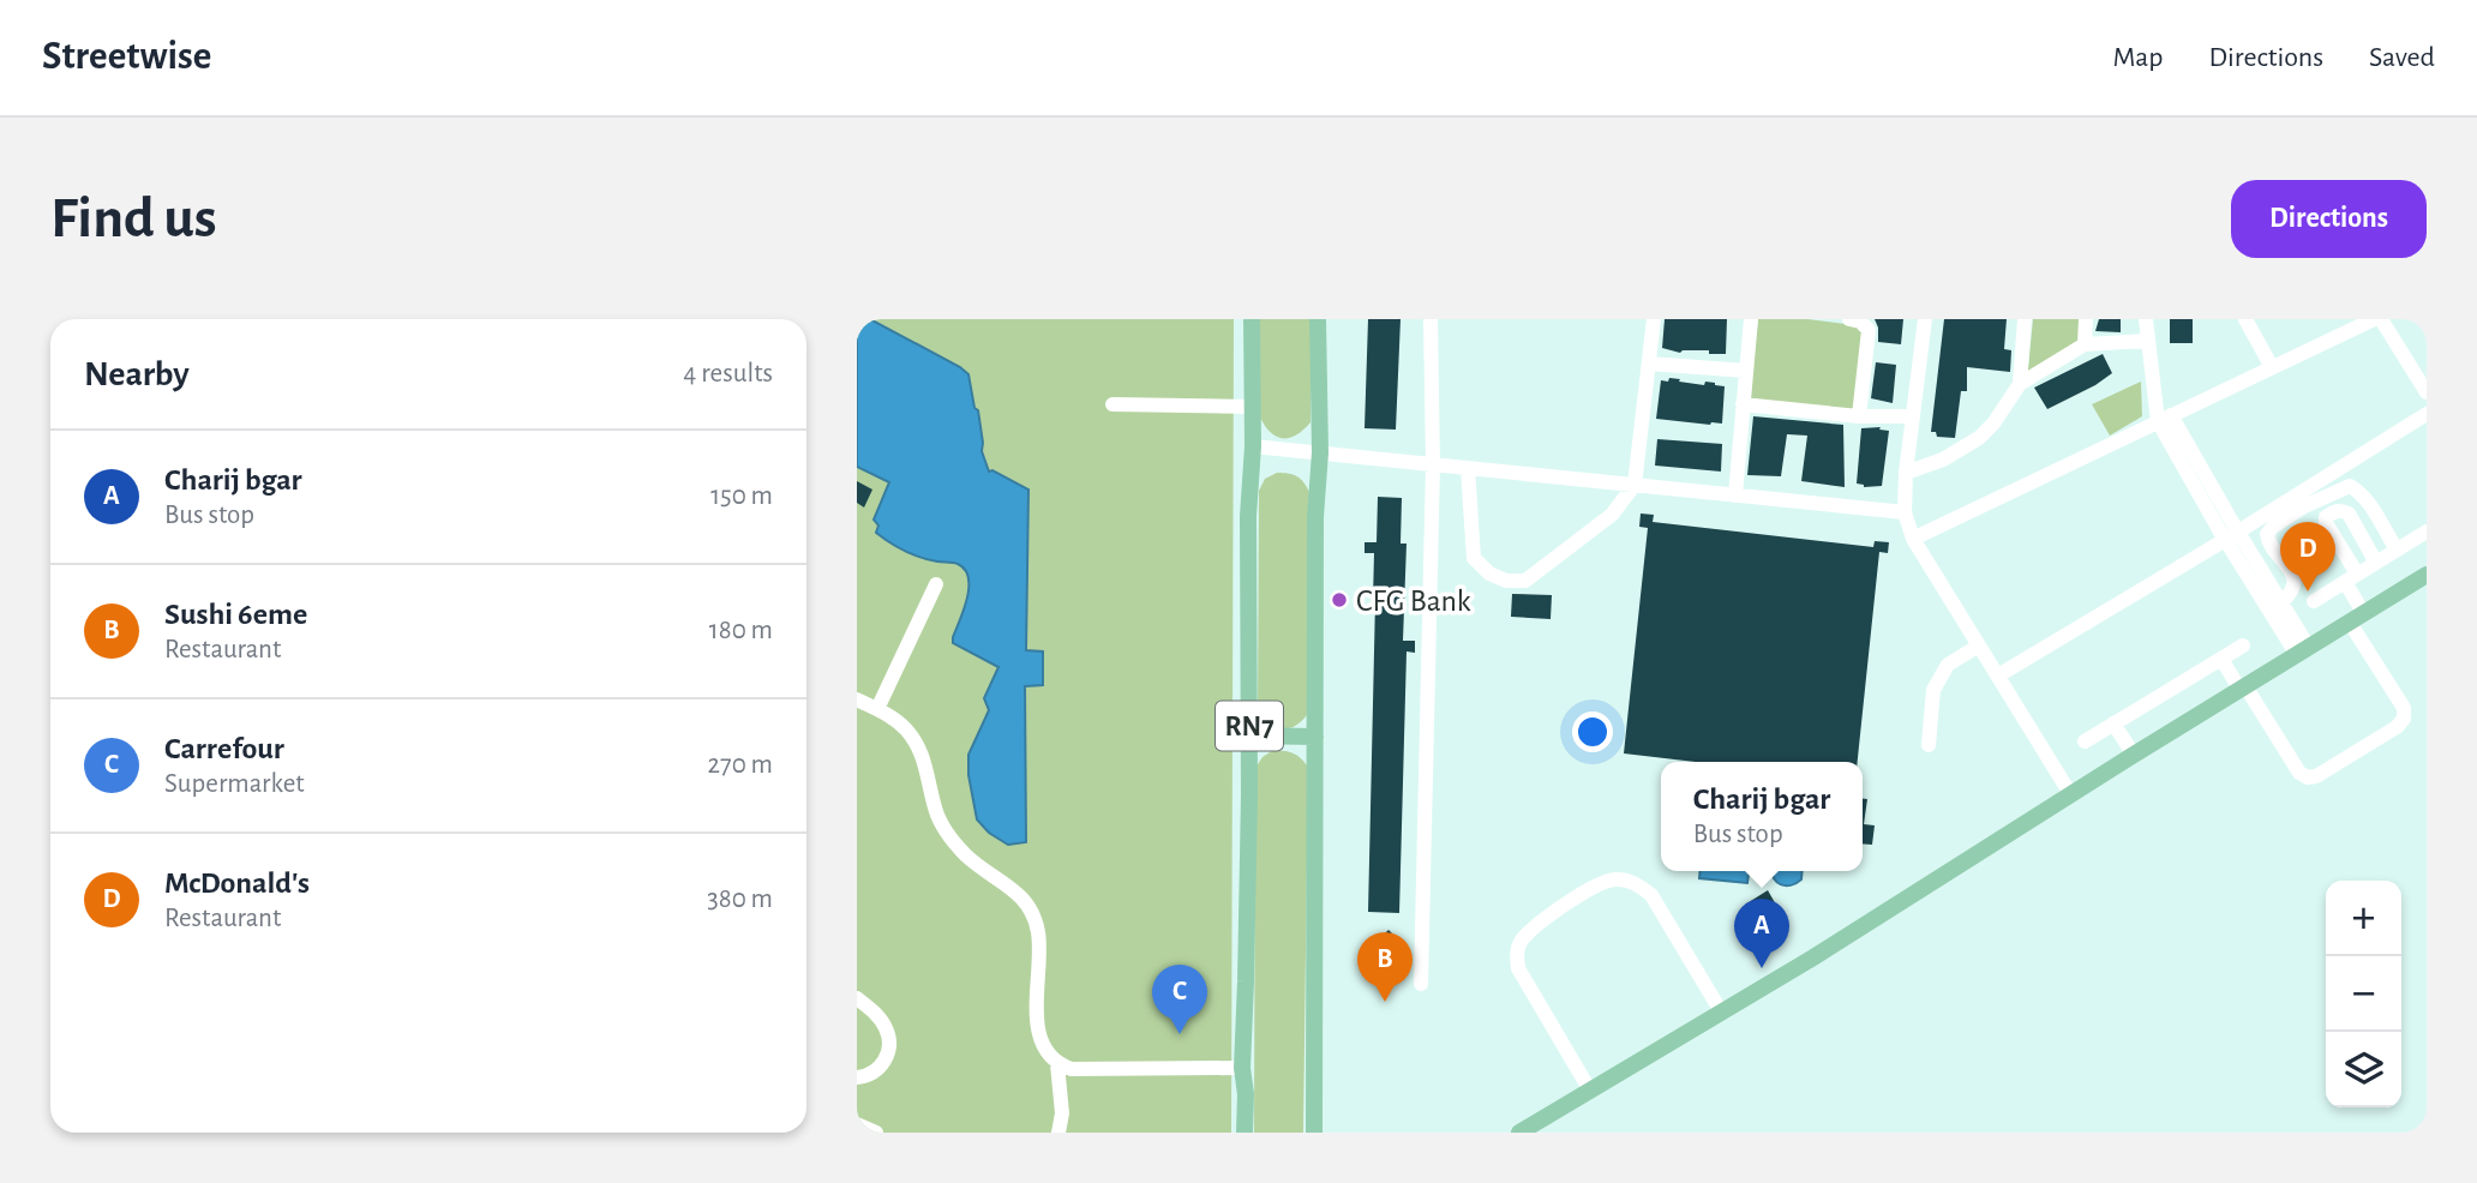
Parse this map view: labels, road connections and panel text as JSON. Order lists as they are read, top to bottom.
{
  "streets": {
    "main road": ["RN7"]
  },
  "places": ["CFG Bank"],
  "page": {
    "header": "Streetwise",
    "nav": ["Map", "Directions", "Saved"],
    "buttons": "Directions",
    "title": "Find us",
    "heading": ["Nearby", "4 results"],
    "list": [
      {
        "mark": "A",
        "name": "Charij bgar",
        "note": "Bus stop",
        "value": "150 m"
      },
      {
        "mark": "B",
        "name": "Sushi 6eme",
        "note": "Restaurant",
        "value": "180 m"
      },
      {
        "mark": "C",
        "name": "Carrefour",
        "note": "Supermarket",
        "value": "270 m"
      },
      {
        "mark": "D",
        "name": "McDonald's",
        "note": "Restaurant",
        "value": "380 m"
      }
    ],
    "pins": [
      "D",
      "A",
      "B",
      "C"
    ],
    "popup": ["Charij bgar", "Bus stop"],
    "map_buttons": ["+", "−"]
  }
}
